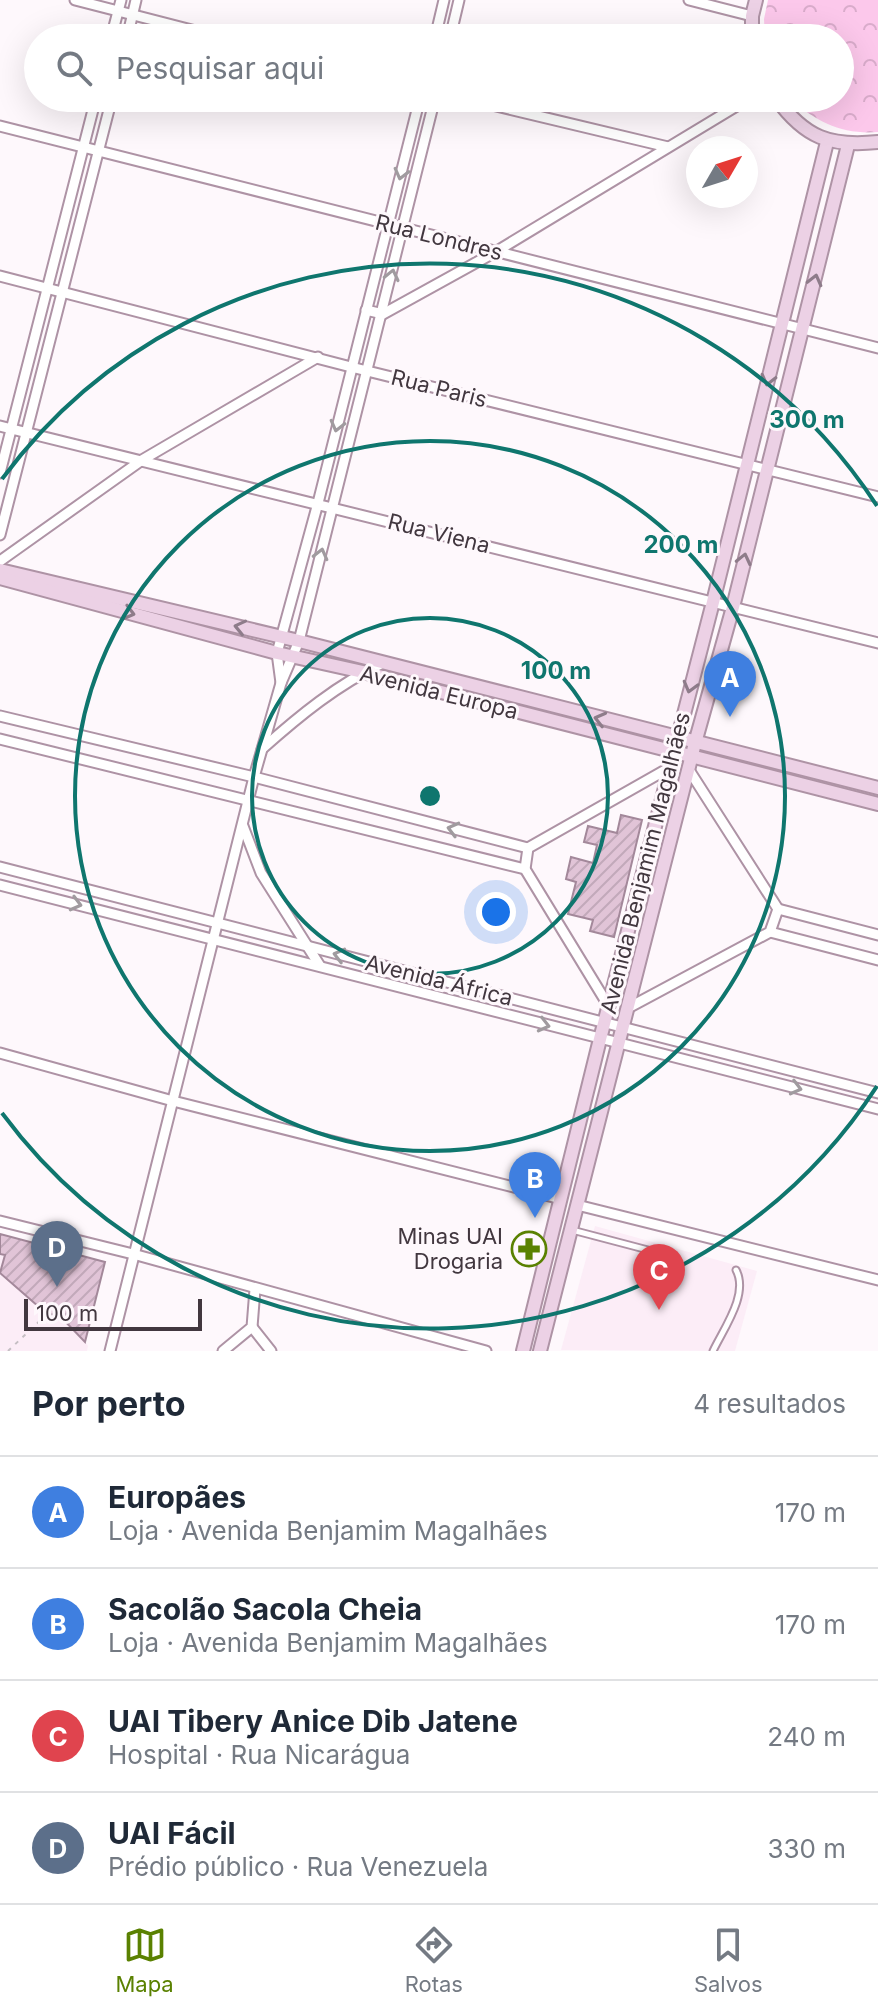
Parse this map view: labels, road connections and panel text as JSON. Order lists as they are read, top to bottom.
{
  "streets": {
    "main road": ["Avenida Europa", "Avenida Benjamim Magalhães"],
    "street": [
      "Rua Londres",
      "Rua Paris",
      "Rua Viena",
      "Avenida África"
    ]
  },
  "crossings": [
    ["Rua Londres", "Avenida Benjamim Magalhães"],
    ["Rua Paris", "Avenida Benjamim Magalhães"],
    ["Rua Viena", "Avenida Benjamim Magalhães"],
    ["Avenida Europa", "Avenida Benjamim Magalhães"],
    ["Avenida Benjamim Magalhães", "Avenida África"]
  ],
  "places": {
    "pharmacy": ["Minas UAI Drogaria"]
  },
  "scale_bar": "100 m",
  "north": "top right",
  "page": {
    "search": "Pesquisar aqui",
    "pins": [
      "A",
      "B",
      "D",
      "C"
    ],
    "scale": "100 m",
    "heading": ["Por perto", "4 resultados"],
    "list": [
      {
        "mark": "A",
        "name": "Europães",
        "note": "Loja · Avenida Benjamim Magalhães",
        "value": "170 m"
      },
      {
        "mark": "B",
        "name": "Sacolão Sacola Cheia",
        "note": "Loja · Avenida Benjamim Magalhães",
        "value": "170 m"
      },
      {
        "mark": "C",
        "name": "UAI Tibery Anice Dib Jatene",
        "note": "Hospital · Rua Nicarágua",
        "value": "240 m"
      },
      {
        "mark": "D",
        "name": "UAI Fácil",
        "note": "Prédio público · Rua Venezuela",
        "value": "330 m"
      }
    ],
    "nav": ["Mapa", "Rotas", "Salvos"]
  },
  "rings": ["300 m", "200 m", "100 m"]
}
